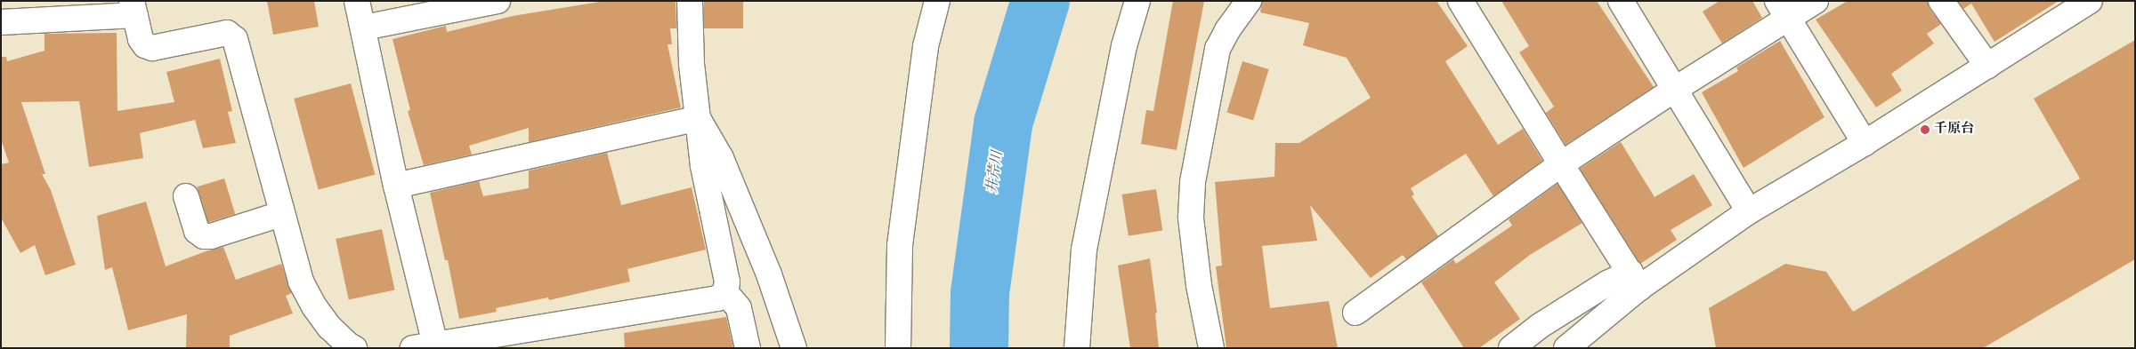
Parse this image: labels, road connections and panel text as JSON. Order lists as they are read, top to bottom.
{
  "water": ["井芹川"],
  "places": ["千原台"]
}
